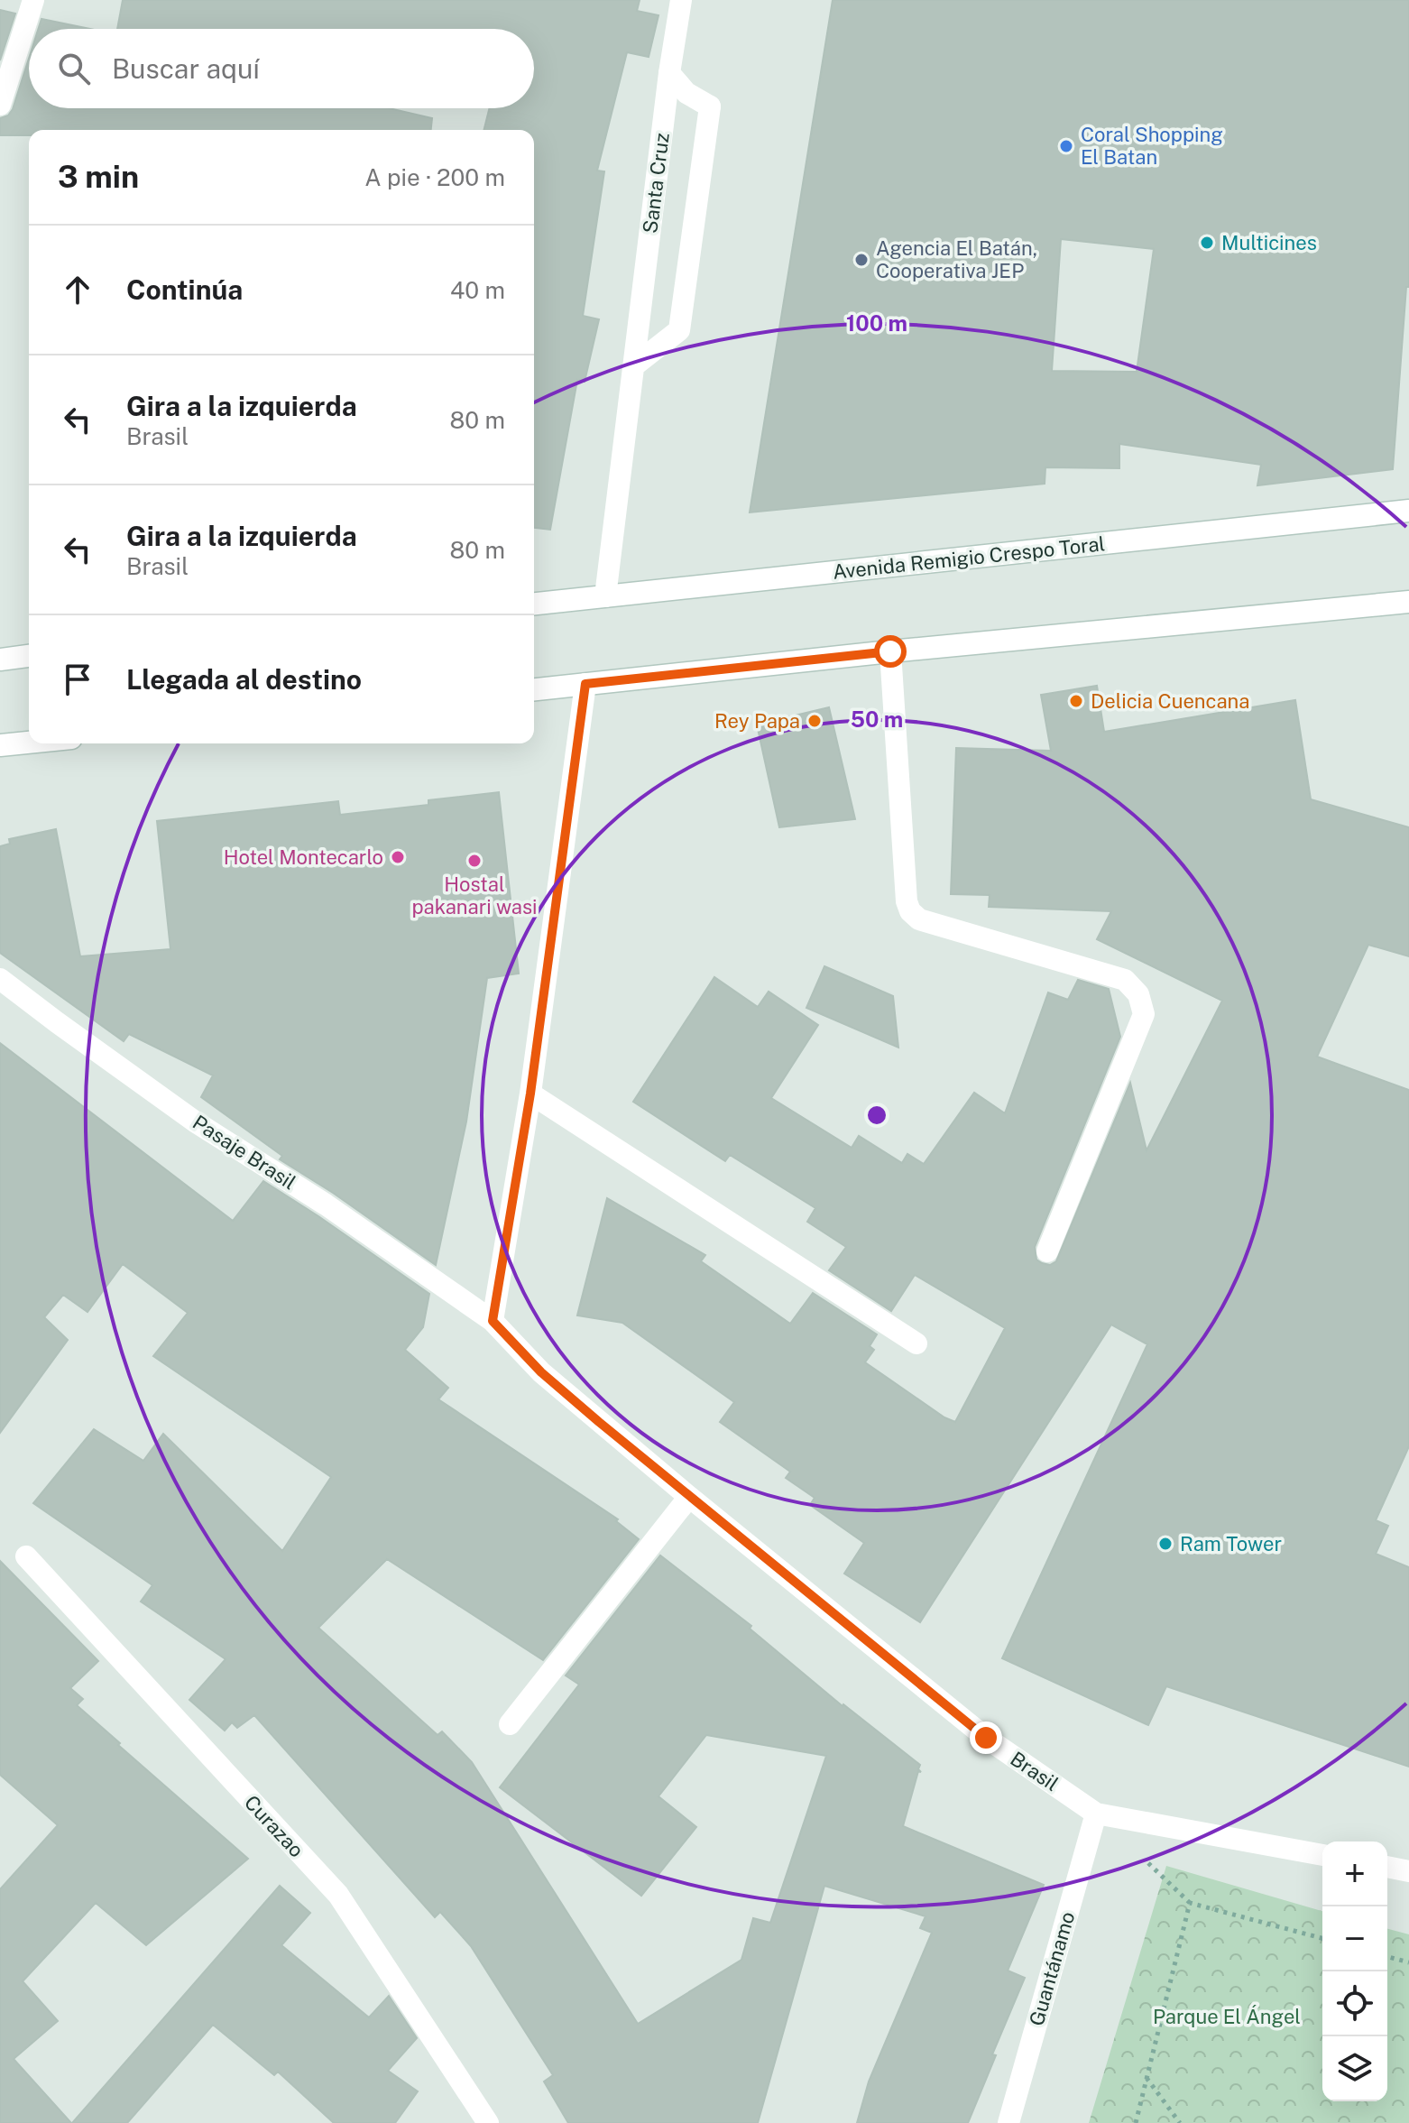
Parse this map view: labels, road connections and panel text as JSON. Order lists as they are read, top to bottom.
{
  "streets": {
    "street": [
      "Santa Cruz",
      "Avenida Remigio Crespo Toral",
      "Pasaje Brasil",
      "Brasil",
      "Curazao",
      "Guantánamo"
    ]
  },
  "crossings": [
    ["Santa Cruz", "Avenida Remigio Crespo Toral"],
    ["Pasaje Brasil", "Brasil"],
    ["Brasil", "Guantánamo"]
  ],
  "parks": ["Parque El Ángel"],
  "places": [
    "Coral Shopping El Batan",
    "Multicines",
    "Agencia El Batán, Cooperativa JEP",
    "Delicia Cuencana",
    "Rey Papa",
    "Hotel Montecarlo",
    "Hostal pakanari wasi",
    "Ram Tower"
  ],
  "page": {
    "search": "Buscar aquí",
    "heading": ["3 min", "A pie · 200 m"],
    "list": [
      ["Continúa", "40 m"],
      ["Gira a la izquierda", "Brasil", "80 m"],
      ["Gira a la izquierda", "Brasil", "80 m"],
      "Llegada al destino"
    ],
    "map_buttons": ["+", "−"]
  },
  "rings": ["100 m", "50 m"]
}
